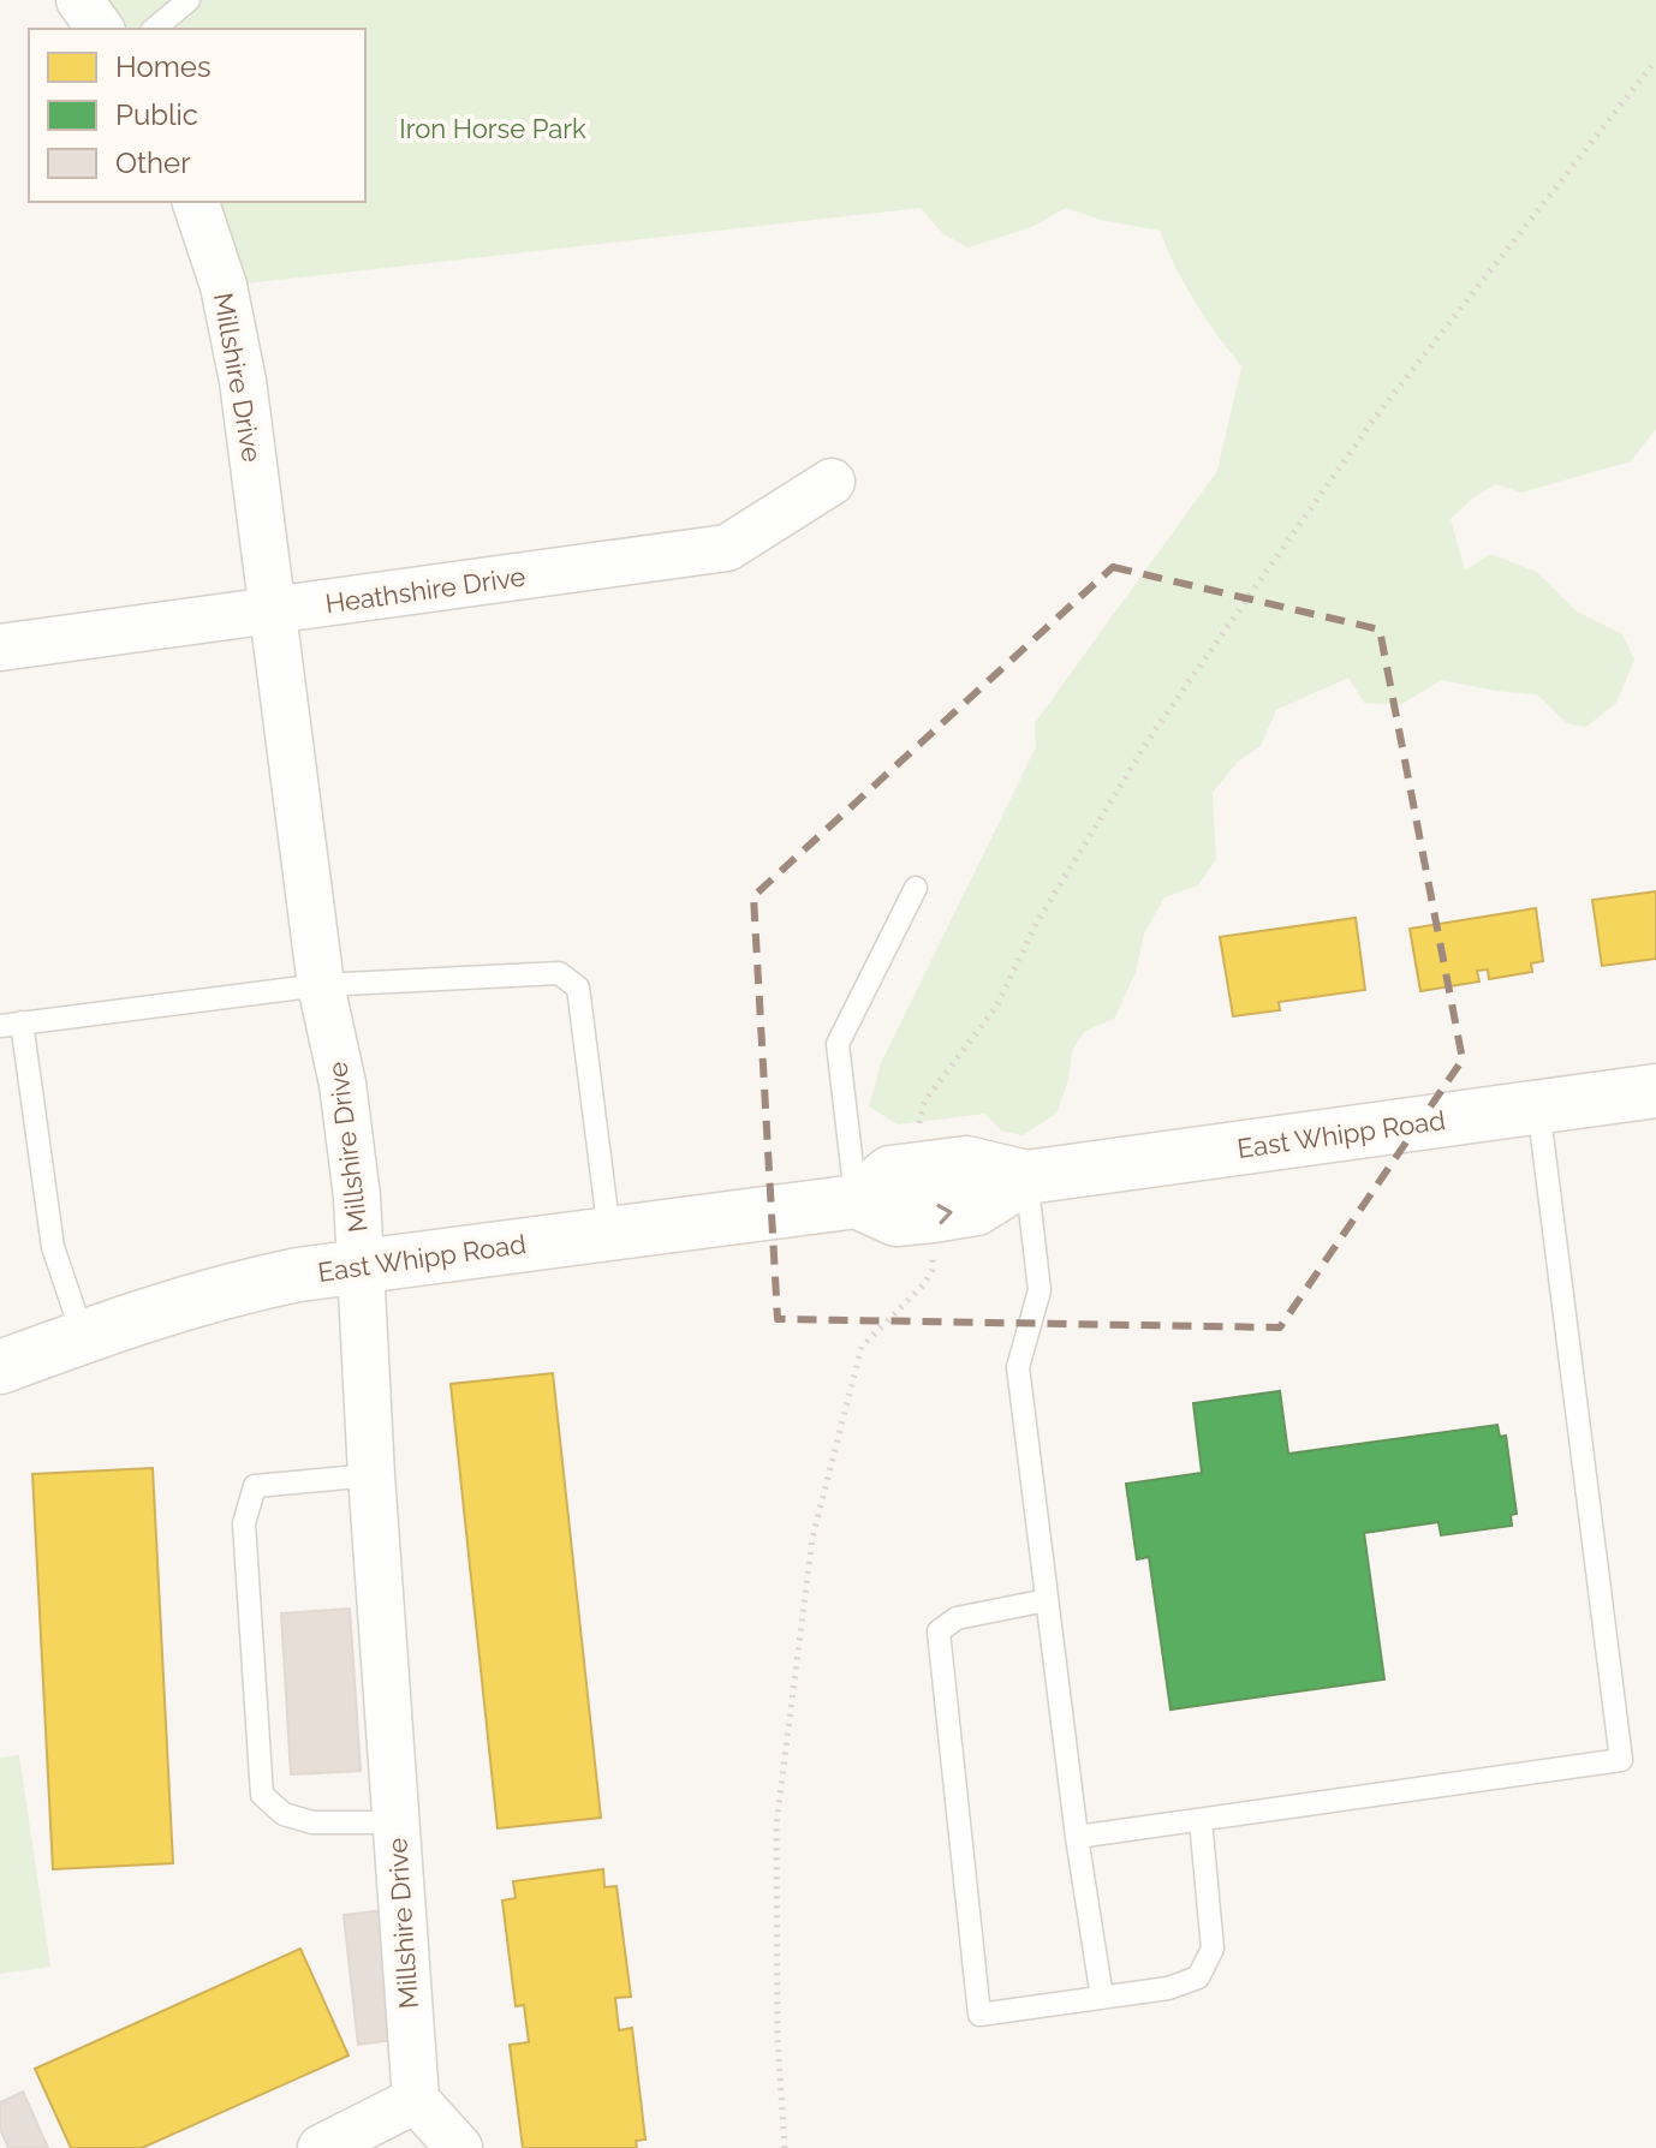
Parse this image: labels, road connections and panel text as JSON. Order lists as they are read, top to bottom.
{
  "streets": {
    "main road": ["East Whipp Road"],
    "street": ["Millshire Drive", "Heathshire Drive"]
  },
  "crossings": [
    ["Millshire Drive", "Heathshire Drive"],
    ["Millshire Drive", "East Whipp Road"]
  ],
  "parks": ["Iron Horse Park"],
  "legend": ["Homes", "Public", "Other"]
}
